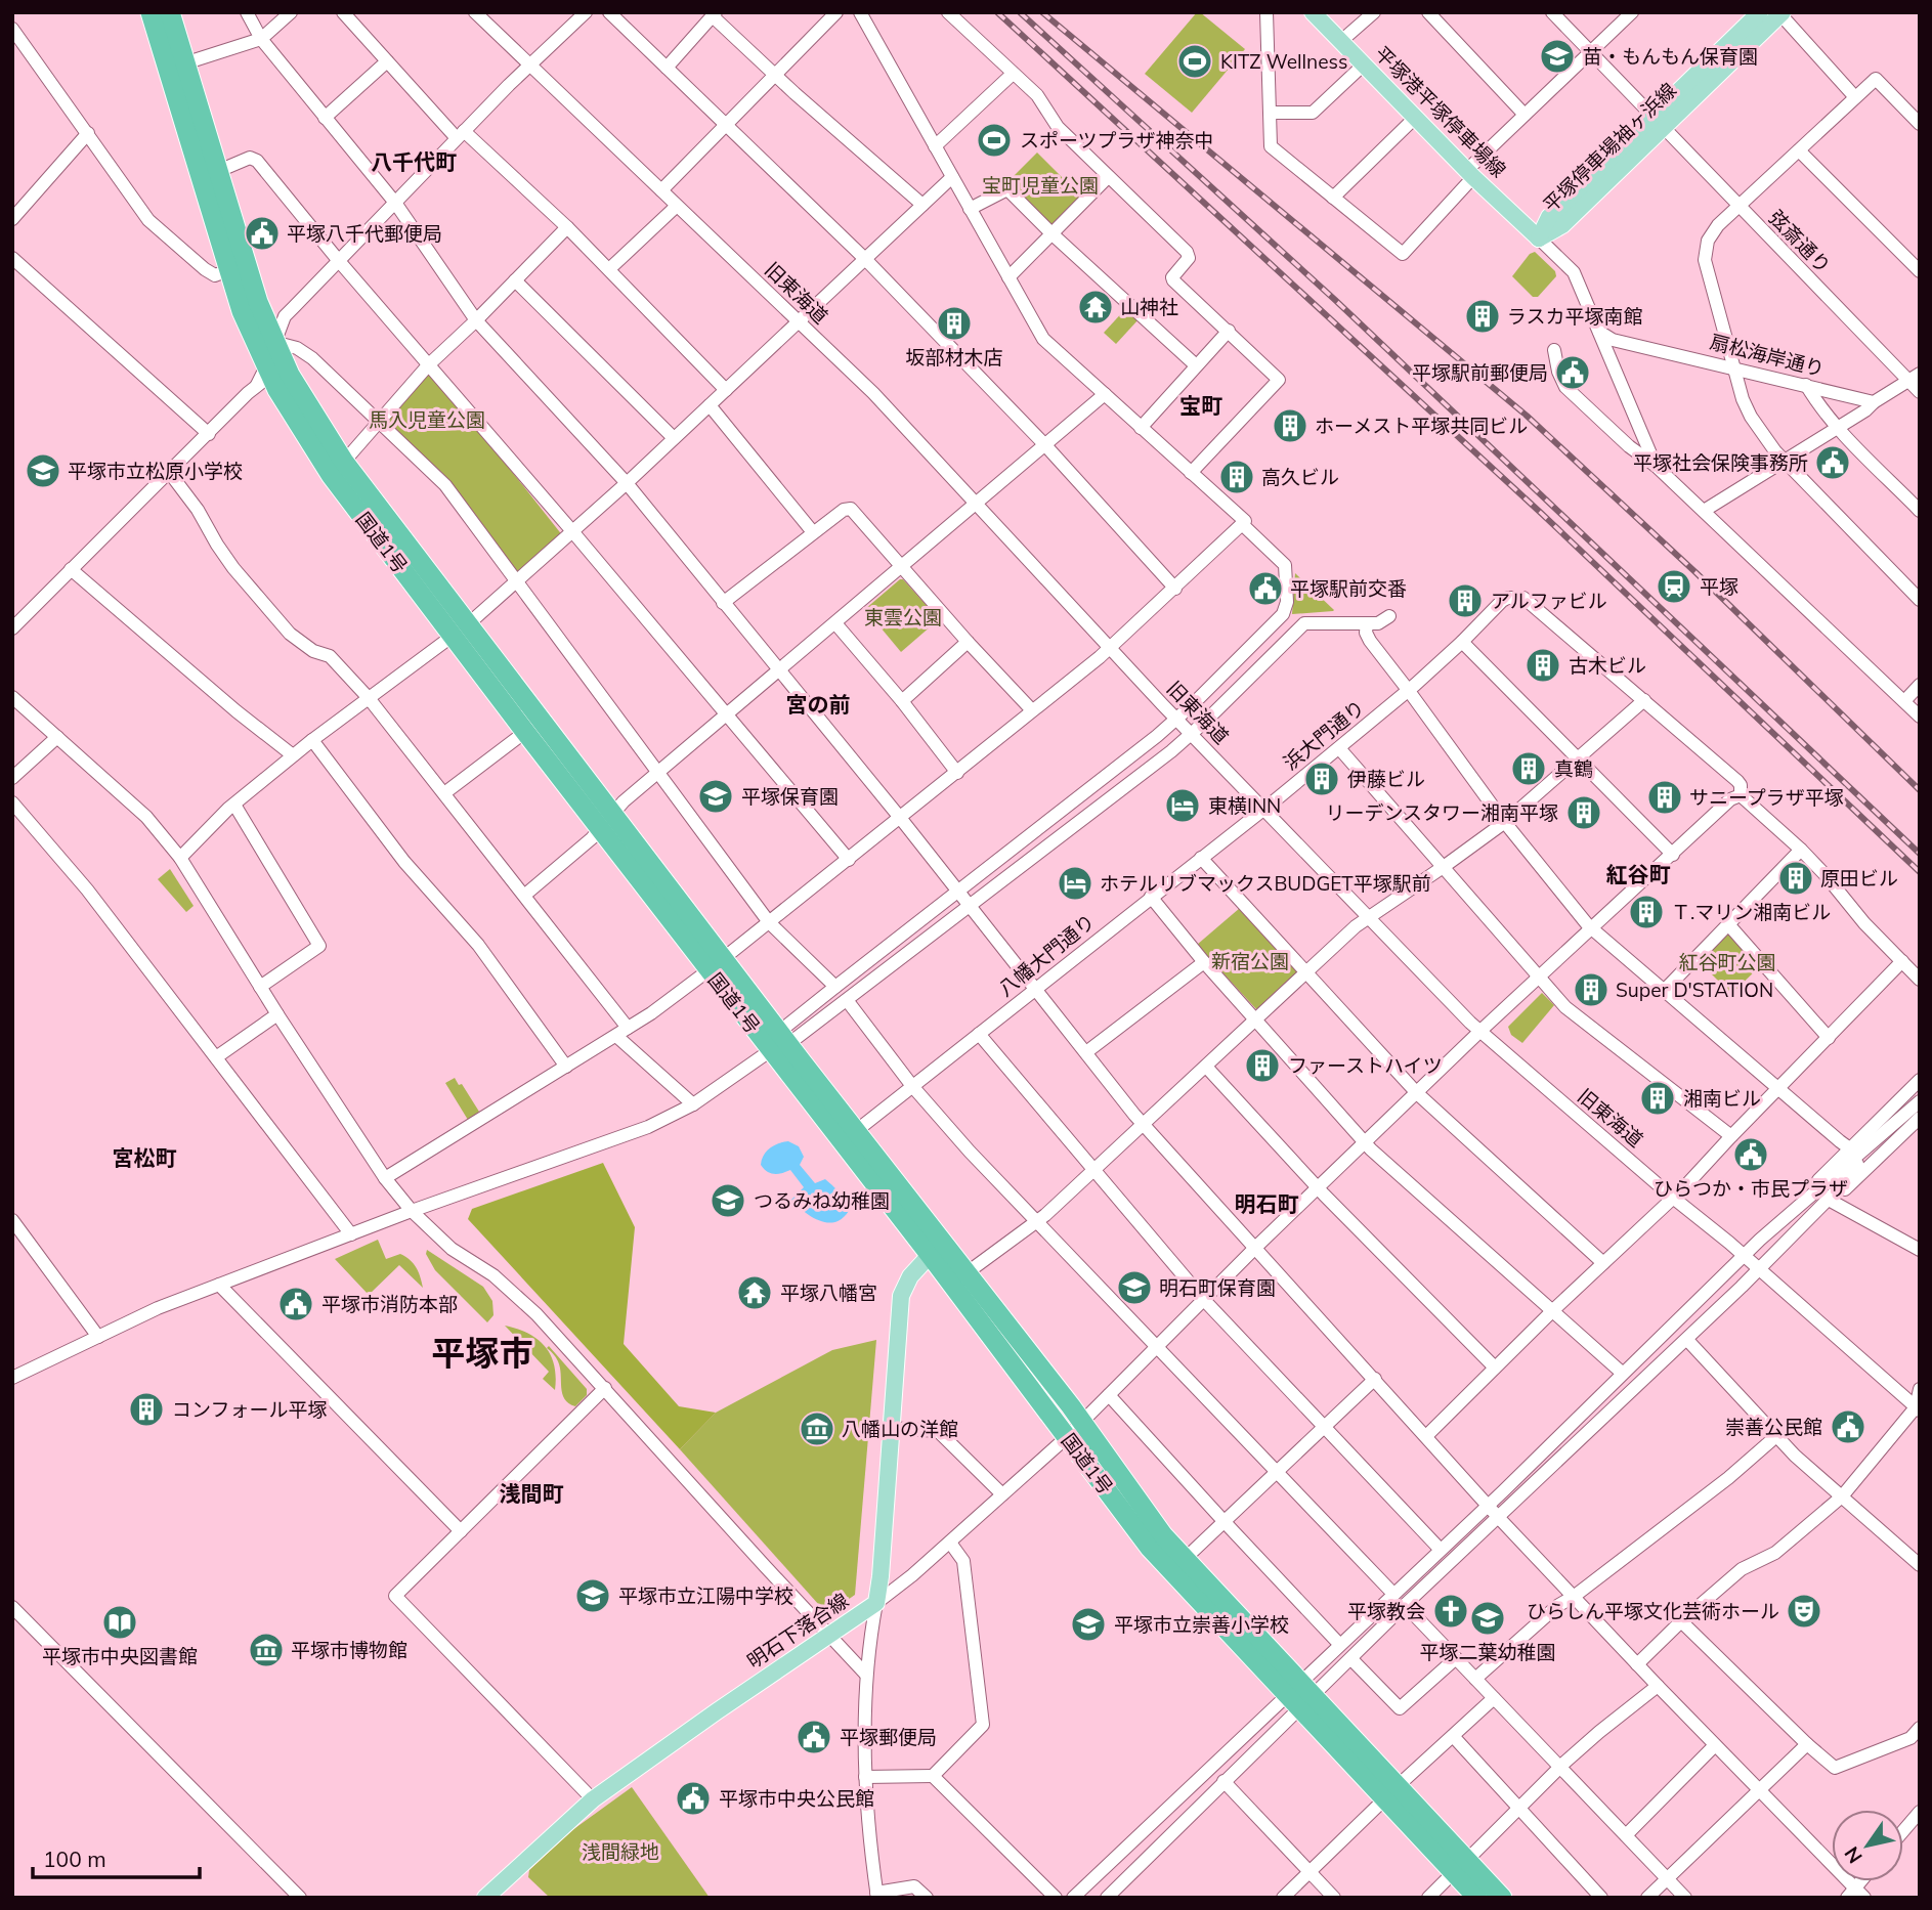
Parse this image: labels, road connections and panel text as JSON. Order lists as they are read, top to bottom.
{
  "streets": {
    "highway": ["国道1号"],
    "main road": ["平塚港平塚停車場線", "平塚停車場袖ヶ浜線", "明石下落合線"],
    "street": [
      "弦斎通り",
      "旧東海道",
      "扇松海岸通り",
      "浜大門通り",
      "八幡大門通り"
    ]
  },
  "crossings": [
    ["平塚港平塚停車場線", "平塚停車場袖ヶ浜線"],
    ["平塚停車場袖ヶ浜線", "弦斎通り"],
    ["旧東海道", "浜大門通り"],
    ["旧東海道", "八幡大門通り"],
    ["国道1号", "八幡大門通り"],
    ["国道1号", "明石下落合線"],
    ["浜大門通り", "八幡大門通り"]
  ],
  "districts": [
    "八千代町",
    "宝町",
    "宮の前",
    "紅谷町",
    "宮松町",
    "明石町",
    "平塚市",
    "浅間町"
  ],
  "parks": [
    "宝町児童公園",
    "馬入児童公園",
    "東雲公園",
    "新宿公園",
    "紅谷町公園",
    "浅間緑地"
  ],
  "places": {
    "school or university": [
      "苗・もんもん保育園",
      "平塚市立松原小学校",
      "平塚保育園",
      "つるみね幼稚園",
      "明石町保育園",
      "平塚市立江陽中学校",
      "平塚二葉幼稚園",
      "平塚市立崇善小学校"
    ],
    "sports": ["KITZ Wellness", "スポーツプラザ神奈中"],
    "public building": [
      "平塚八千代郵便局",
      "平塚駅前郵便局",
      "平塚社会保険事務所",
      "平塚駅前交番",
      "ひらつか・市民プラザ",
      "平塚市消防本部",
      "崇善公民館",
      "平塚郵便局",
      "平塚市中央公民館"
    ],
    "temple": ["山神社", "平塚八幡宮"],
    "building": [
      "ラスカ平塚南館",
      "坂部材木店",
      "ホーメスト平塚共同ビル",
      "高久ビル",
      "アルファビル",
      "古木ビル",
      "真鶴",
      "伊藤ビル",
      "サニープラザ平塚",
      "リーデンスタワー湘南平塚",
      "原田ビル",
      "Ｔ.マリン湘南ビル",
      "Super D'STATION",
      "ファーストハイツ",
      "湘南ビル",
      "コンフォール平塚"
    ],
    "station": ["平塚"],
    "hotel": ["東横INN", "ホテルリブマックスBUDGET平塚駅前"],
    "museum": ["八幡山の洋館", "平塚市博物館"],
    "church": ["平塚教会"],
    "theatre": ["ひらしん平塚文化芸術ホール"],
    "library": ["平塚市中央図書館"]
  },
  "scale_bar": "100 m",
  "north": "bottom left"
}
